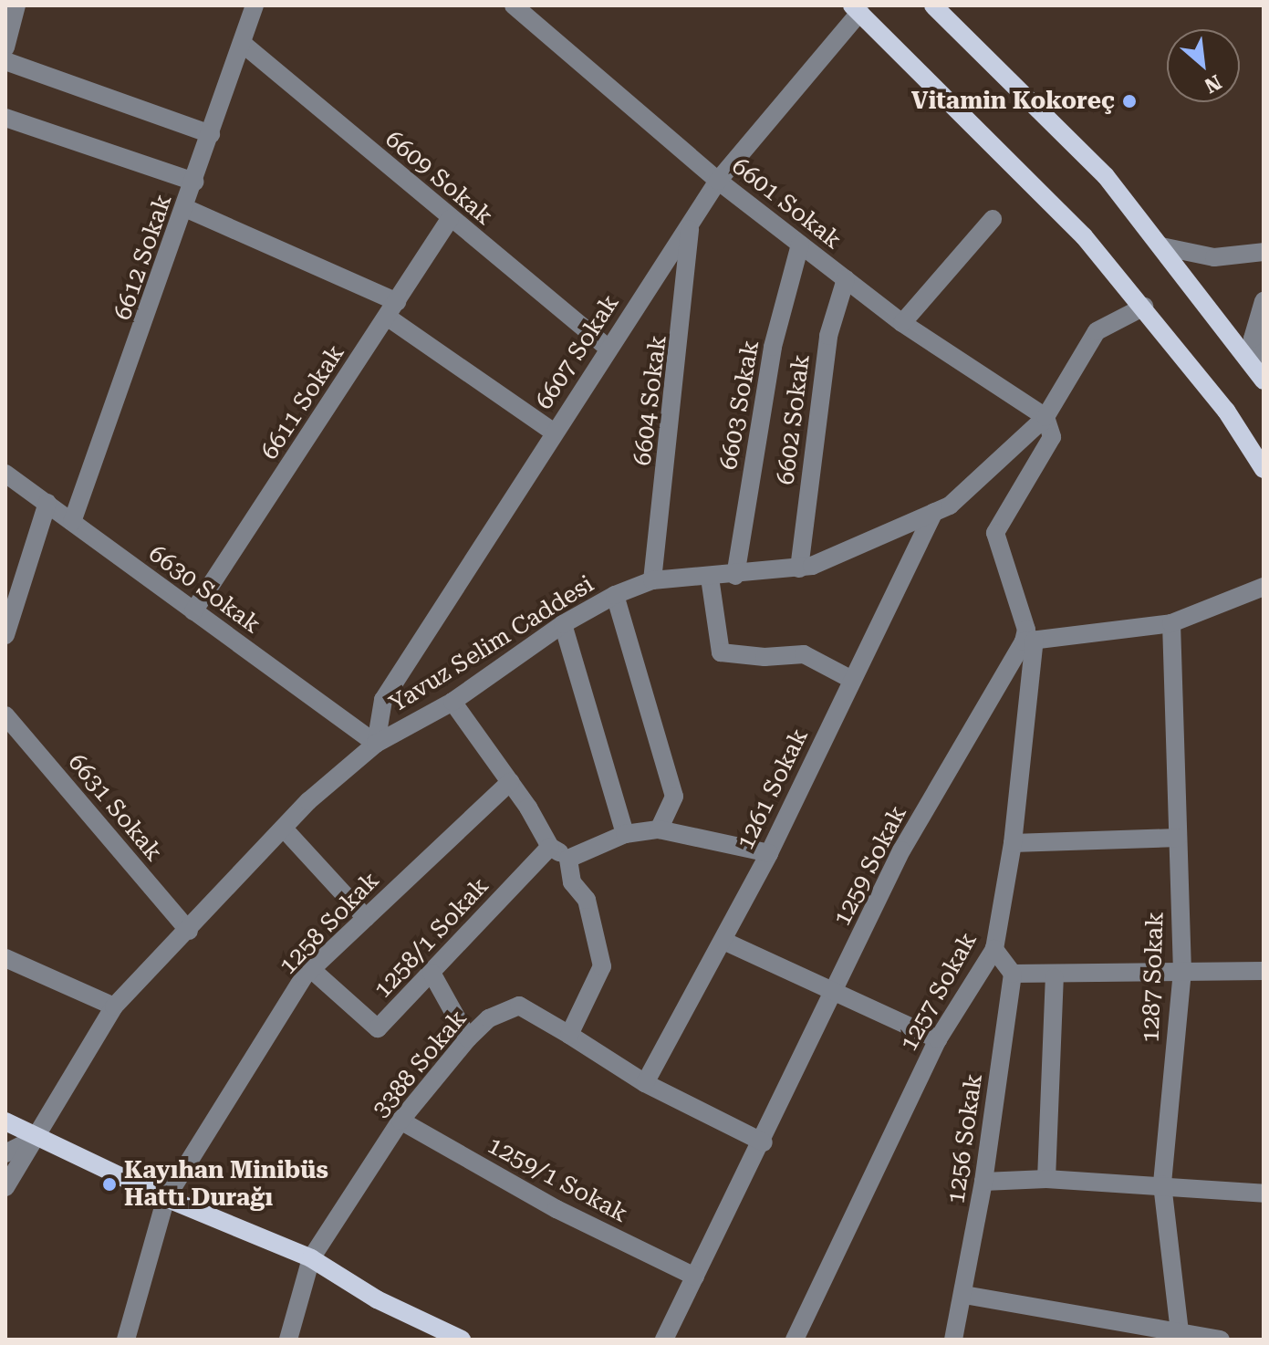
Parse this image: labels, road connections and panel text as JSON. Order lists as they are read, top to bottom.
{
  "streets": {
    "street": [
      "6609 Sokak",
      "6601 Sokak",
      "6612 Sokak",
      "6607 Sokak",
      "6604 Sokak",
      "6611 Sokak",
      "6603 Sokak",
      "6602 Sokak",
      "6630 Sokak",
      "Yavuz Selim Caddesi",
      "1261 Sokak",
      "6631 Sokak",
      "1259 Sokak",
      "1258 Sokak",
      "1258/1 Sokak",
      "1287 Sokak",
      "1257 Sokak",
      "3388 Sokak",
      "1256 Sokak",
      "1259/1 Sokak"
    ]
  },
  "crossings": [
    ["6609 Sokak", "6612 Sokak"],
    ["6609 Sokak", "6607 Sokak"],
    ["6609 Sokak", "6611 Sokak"],
    ["6601 Sokak", "6607 Sokak"],
    ["6601 Sokak", "6603 Sokak"],
    ["6601 Sokak", "6602 Sokak"],
    ["6601 Sokak", "Yavuz Selim Caddesi"],
    ["6612 Sokak", "6630 Sokak"],
    ["6607 Sokak", "6604 Sokak"],
    ["6607 Sokak", "6630 Sokak"],
    ["6607 Sokak", "Yavuz Selim Caddesi"],
    ["6604 Sokak", "Yavuz Selim Caddesi"],
    ["6611 Sokak", "6630 Sokak"],
    ["6603 Sokak", "Yavuz Selim Caddesi"],
    ["6602 Sokak", "Yavuz Selim Caddesi"],
    ["6630 Sokak", "Yavuz Selim Caddesi"],
    ["Yavuz Selim Caddesi", "1261 Sokak"],
    ["Yavuz Selim Caddesi", "6631 Sokak"],
    ["1259 Sokak", "1257 Sokak"],
    ["1259 Sokak", "1259/1 Sokak"],
    ["1258 Sokak", "1258/1 Sokak"],
    ["3388 Sokak", "1259/1 Sokak"]
  ],
  "places": ["Vitamin Kokoreç", "Kayıhan Minibüs Hattı Durağı"],
  "north": "bottom right"
}
